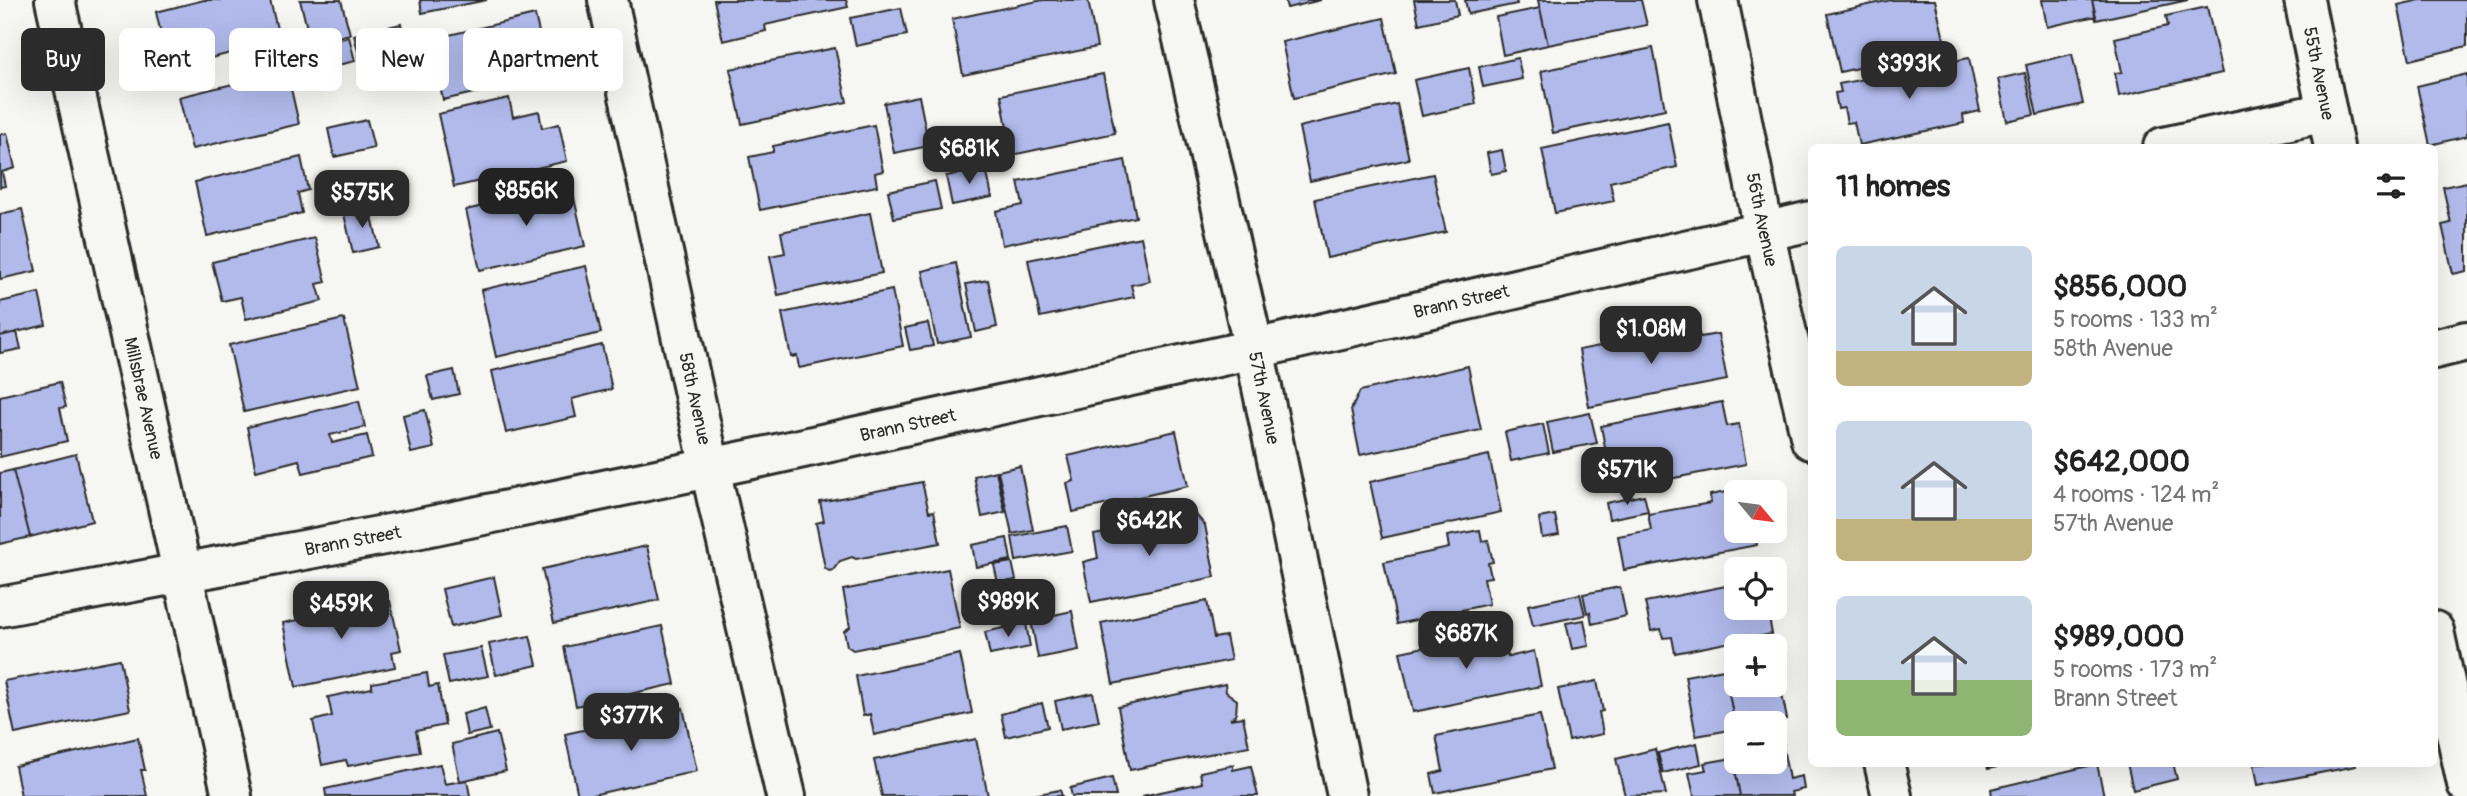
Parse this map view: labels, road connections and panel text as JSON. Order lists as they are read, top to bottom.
{
  "streets": {
    "street": [
      "55th Avenue",
      "56th Avenue",
      "Brann Street",
      "57th Avenue",
      "Millsbrae Avenue",
      "58th Avenue"
    ]
  },
  "crossings": [
    ["56th Avenue", "Brann Street"],
    ["Brann Street", "57th Avenue"],
    ["Brann Street", "Millsbrae Avenue"],
    ["Brann Street", "58th Avenue"]
  ],
  "north": "bottom right",
  "page": {
    "chip": [
      "Buy",
      "Rent",
      "Filters",
      "New",
      "Apartment"
    ],
    "price": [
      "$393K",
      "$681K",
      "$856K",
      "$575K",
      "$1.08M",
      "$571K",
      "$642K",
      "$989K",
      "$459K",
      "$687K",
      "$377K"
    ],
    "heading": "11 homes",
    "list": [
      {
        "name": "$856,000",
        "note": "5 rooms · 133 m² · 58th Avenue"
      },
      {
        "name": "$642,000",
        "note": "4 rooms · 124 m² · 57th Avenue"
      },
      {
        "name": "$989,000",
        "note": "5 rooms · 173 m² · Brann Street"
      }
    ],
    "map_buttons": ["+", "−"]
  }
}
